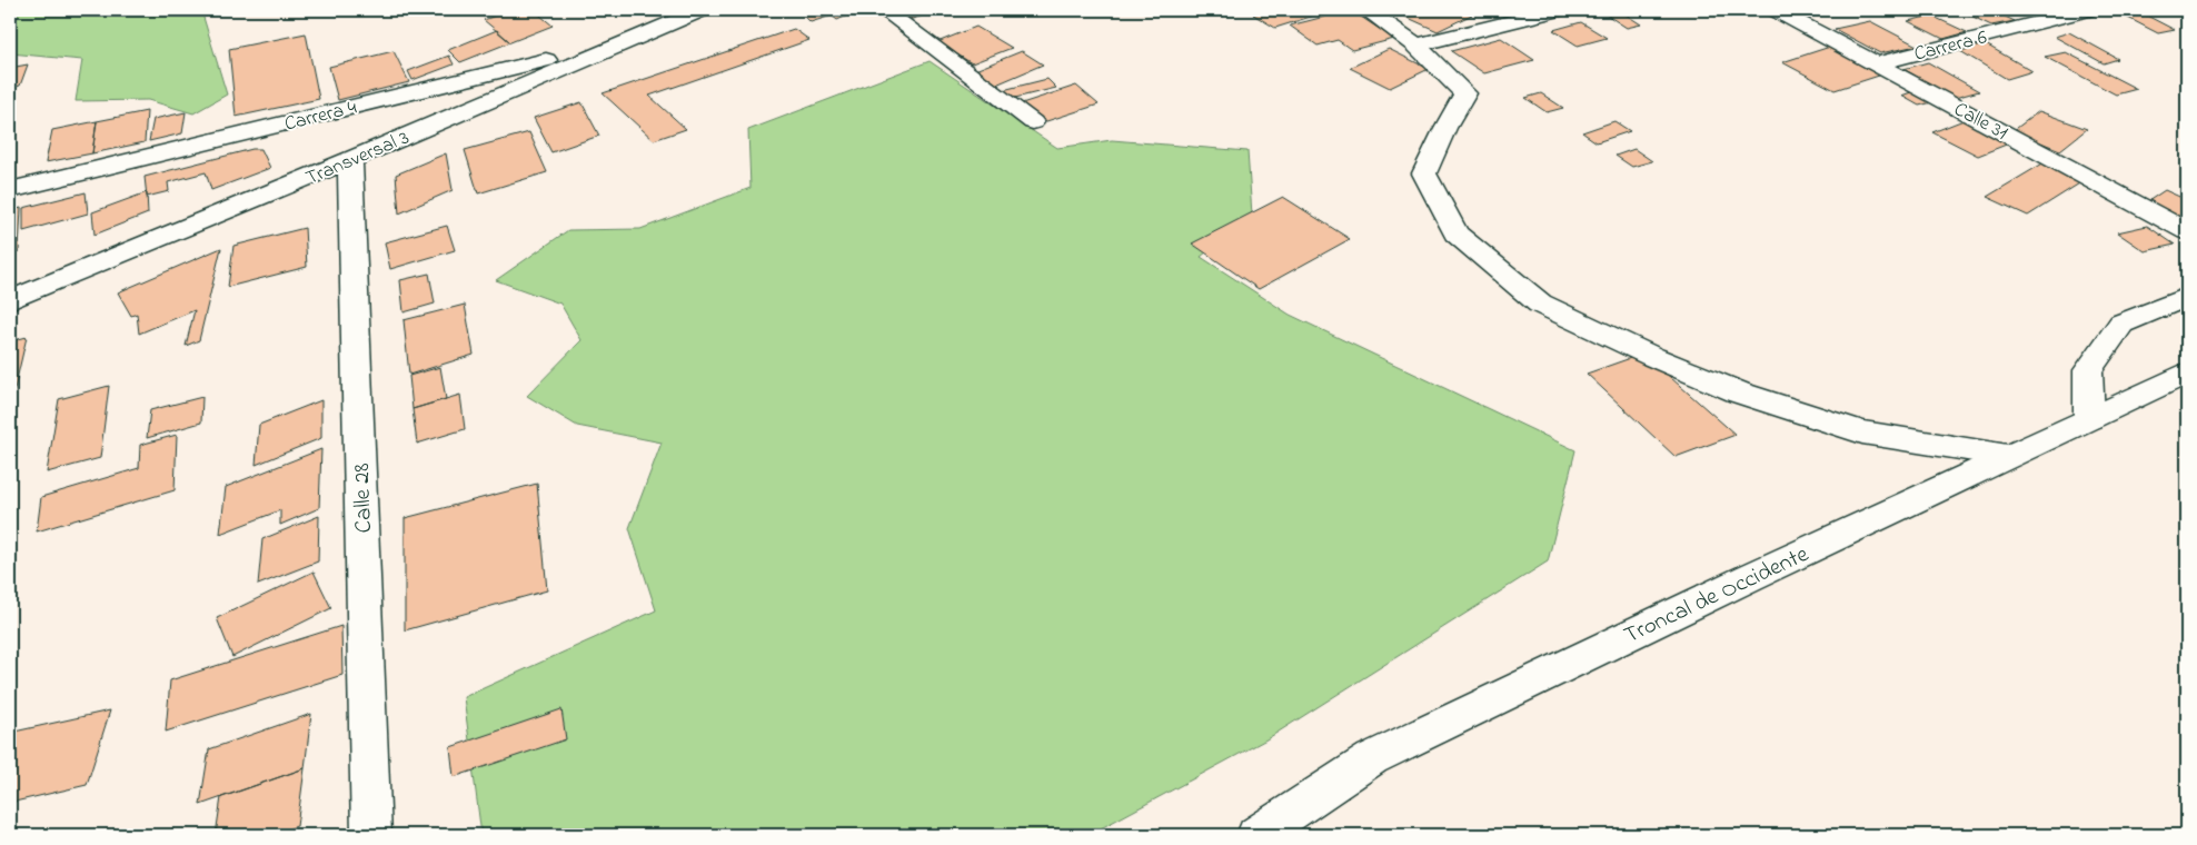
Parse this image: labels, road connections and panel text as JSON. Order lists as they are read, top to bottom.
{
  "streets": {
    "main road": [
      "Carrera 6",
      "Carrera 4",
      "Calle 31",
      "Transversal 3",
      "Calle 28",
      "Troncal de Occidente"
    ]
  },
  "crossings": [
    ["Carrera 6", "Calle 31"],
    ["Carrera 4", "Transversal 3"],
    ["Transversal 3", "Calle 28"]
  ]
}
